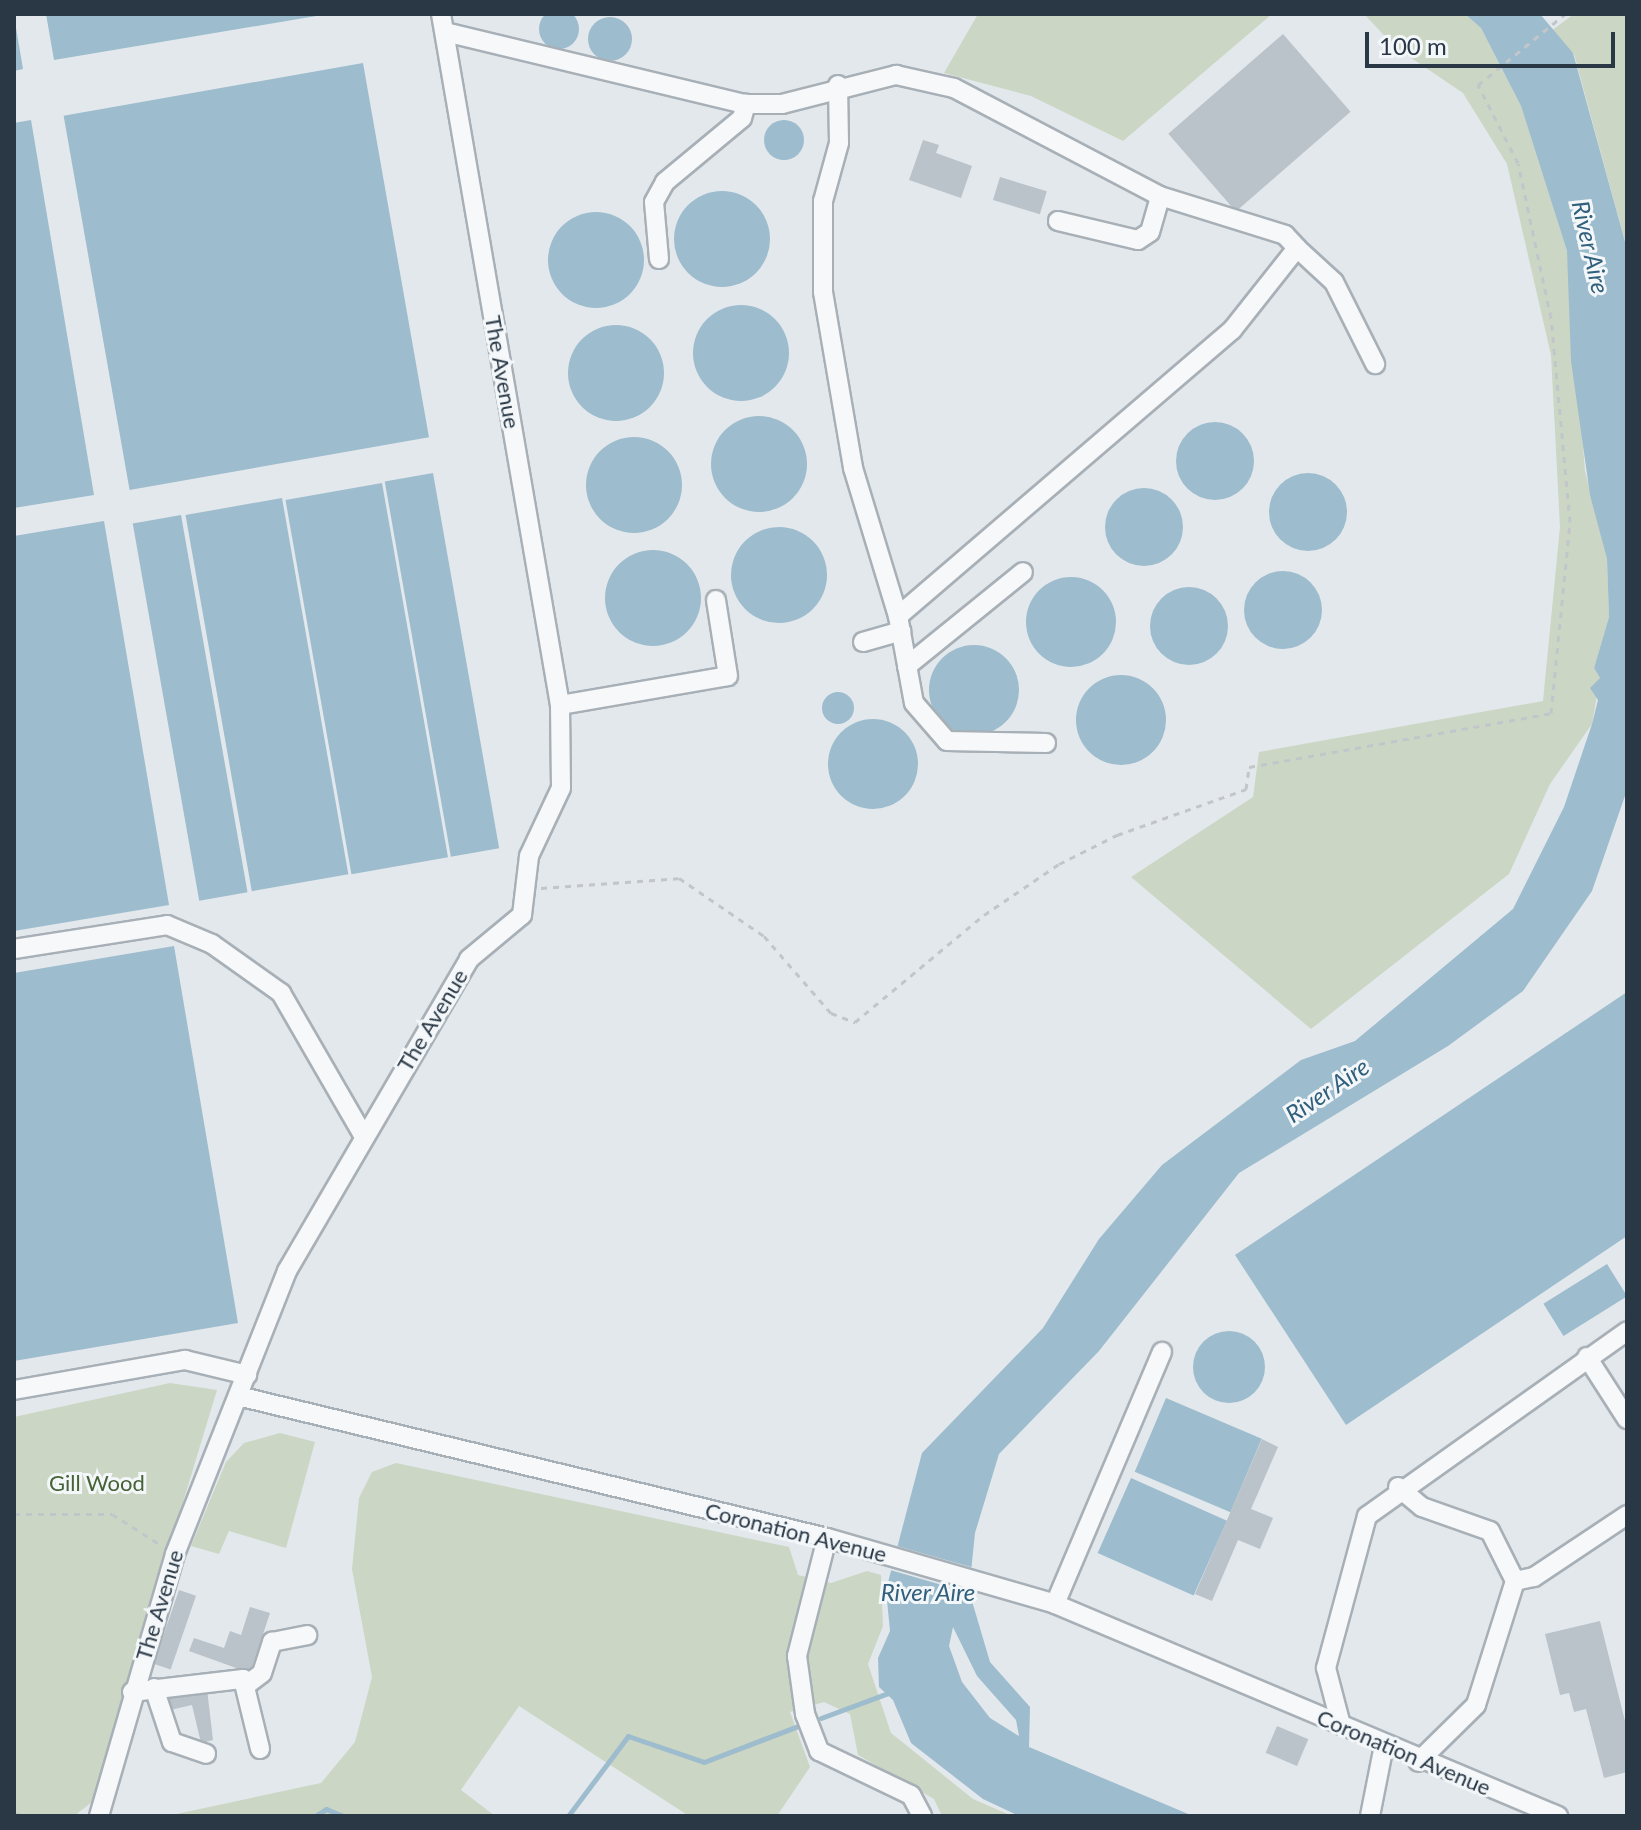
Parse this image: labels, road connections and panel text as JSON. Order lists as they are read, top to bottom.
{
  "streets": {
    "street": ["The Avenue", "Coronation Avenue"]
  },
  "crossings": [
    ["The Avenue", "Coronation Avenue"]
  ],
  "water": ["River Aire"],
  "parks": ["Gill Wood"],
  "scale_bar": "100 m"
}
